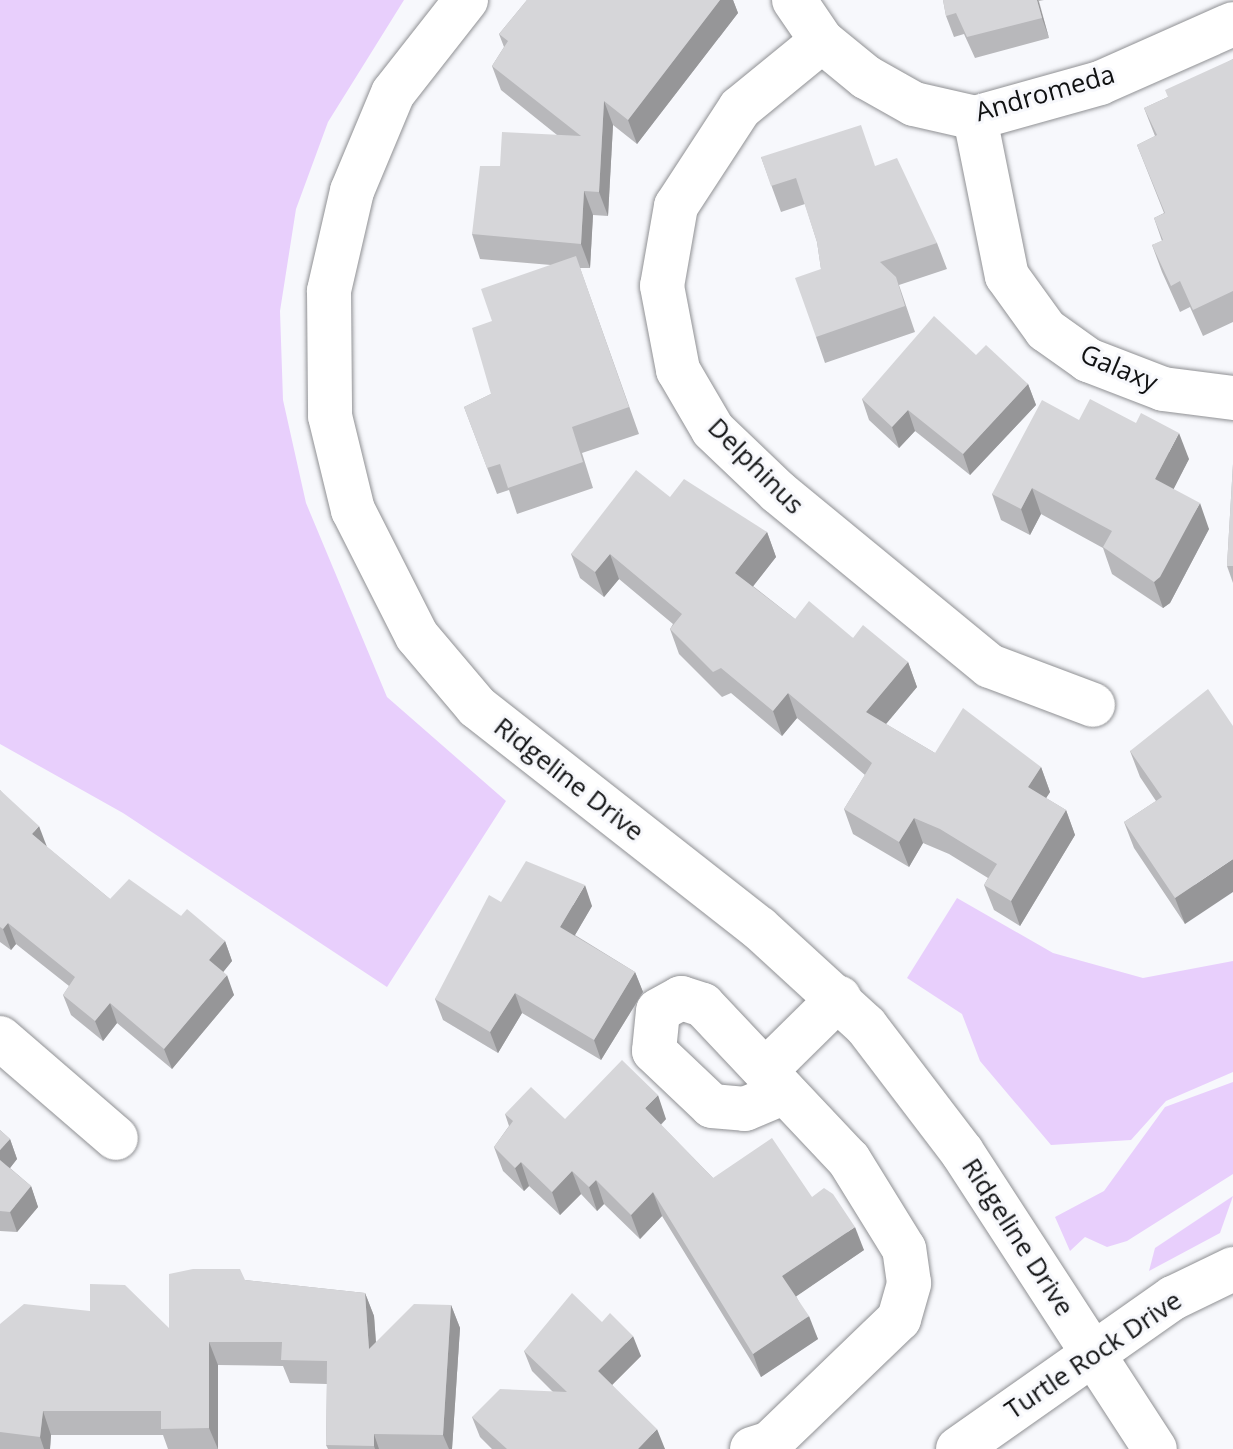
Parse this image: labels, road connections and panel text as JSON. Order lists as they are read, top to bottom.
{
  "streets": {
    "street": [
      "Andromeda",
      "Galaxy",
      "Delphinus",
      "Ridgeline Drive",
      "Turtle Rock Drive"
    ]
  },
  "crossings": [
    ["Andromeda", "Galaxy"],
    ["Andromeda", "Delphinus"],
    ["Ridgeline Drive", "Turtle Rock Drive"]
  ]
}
